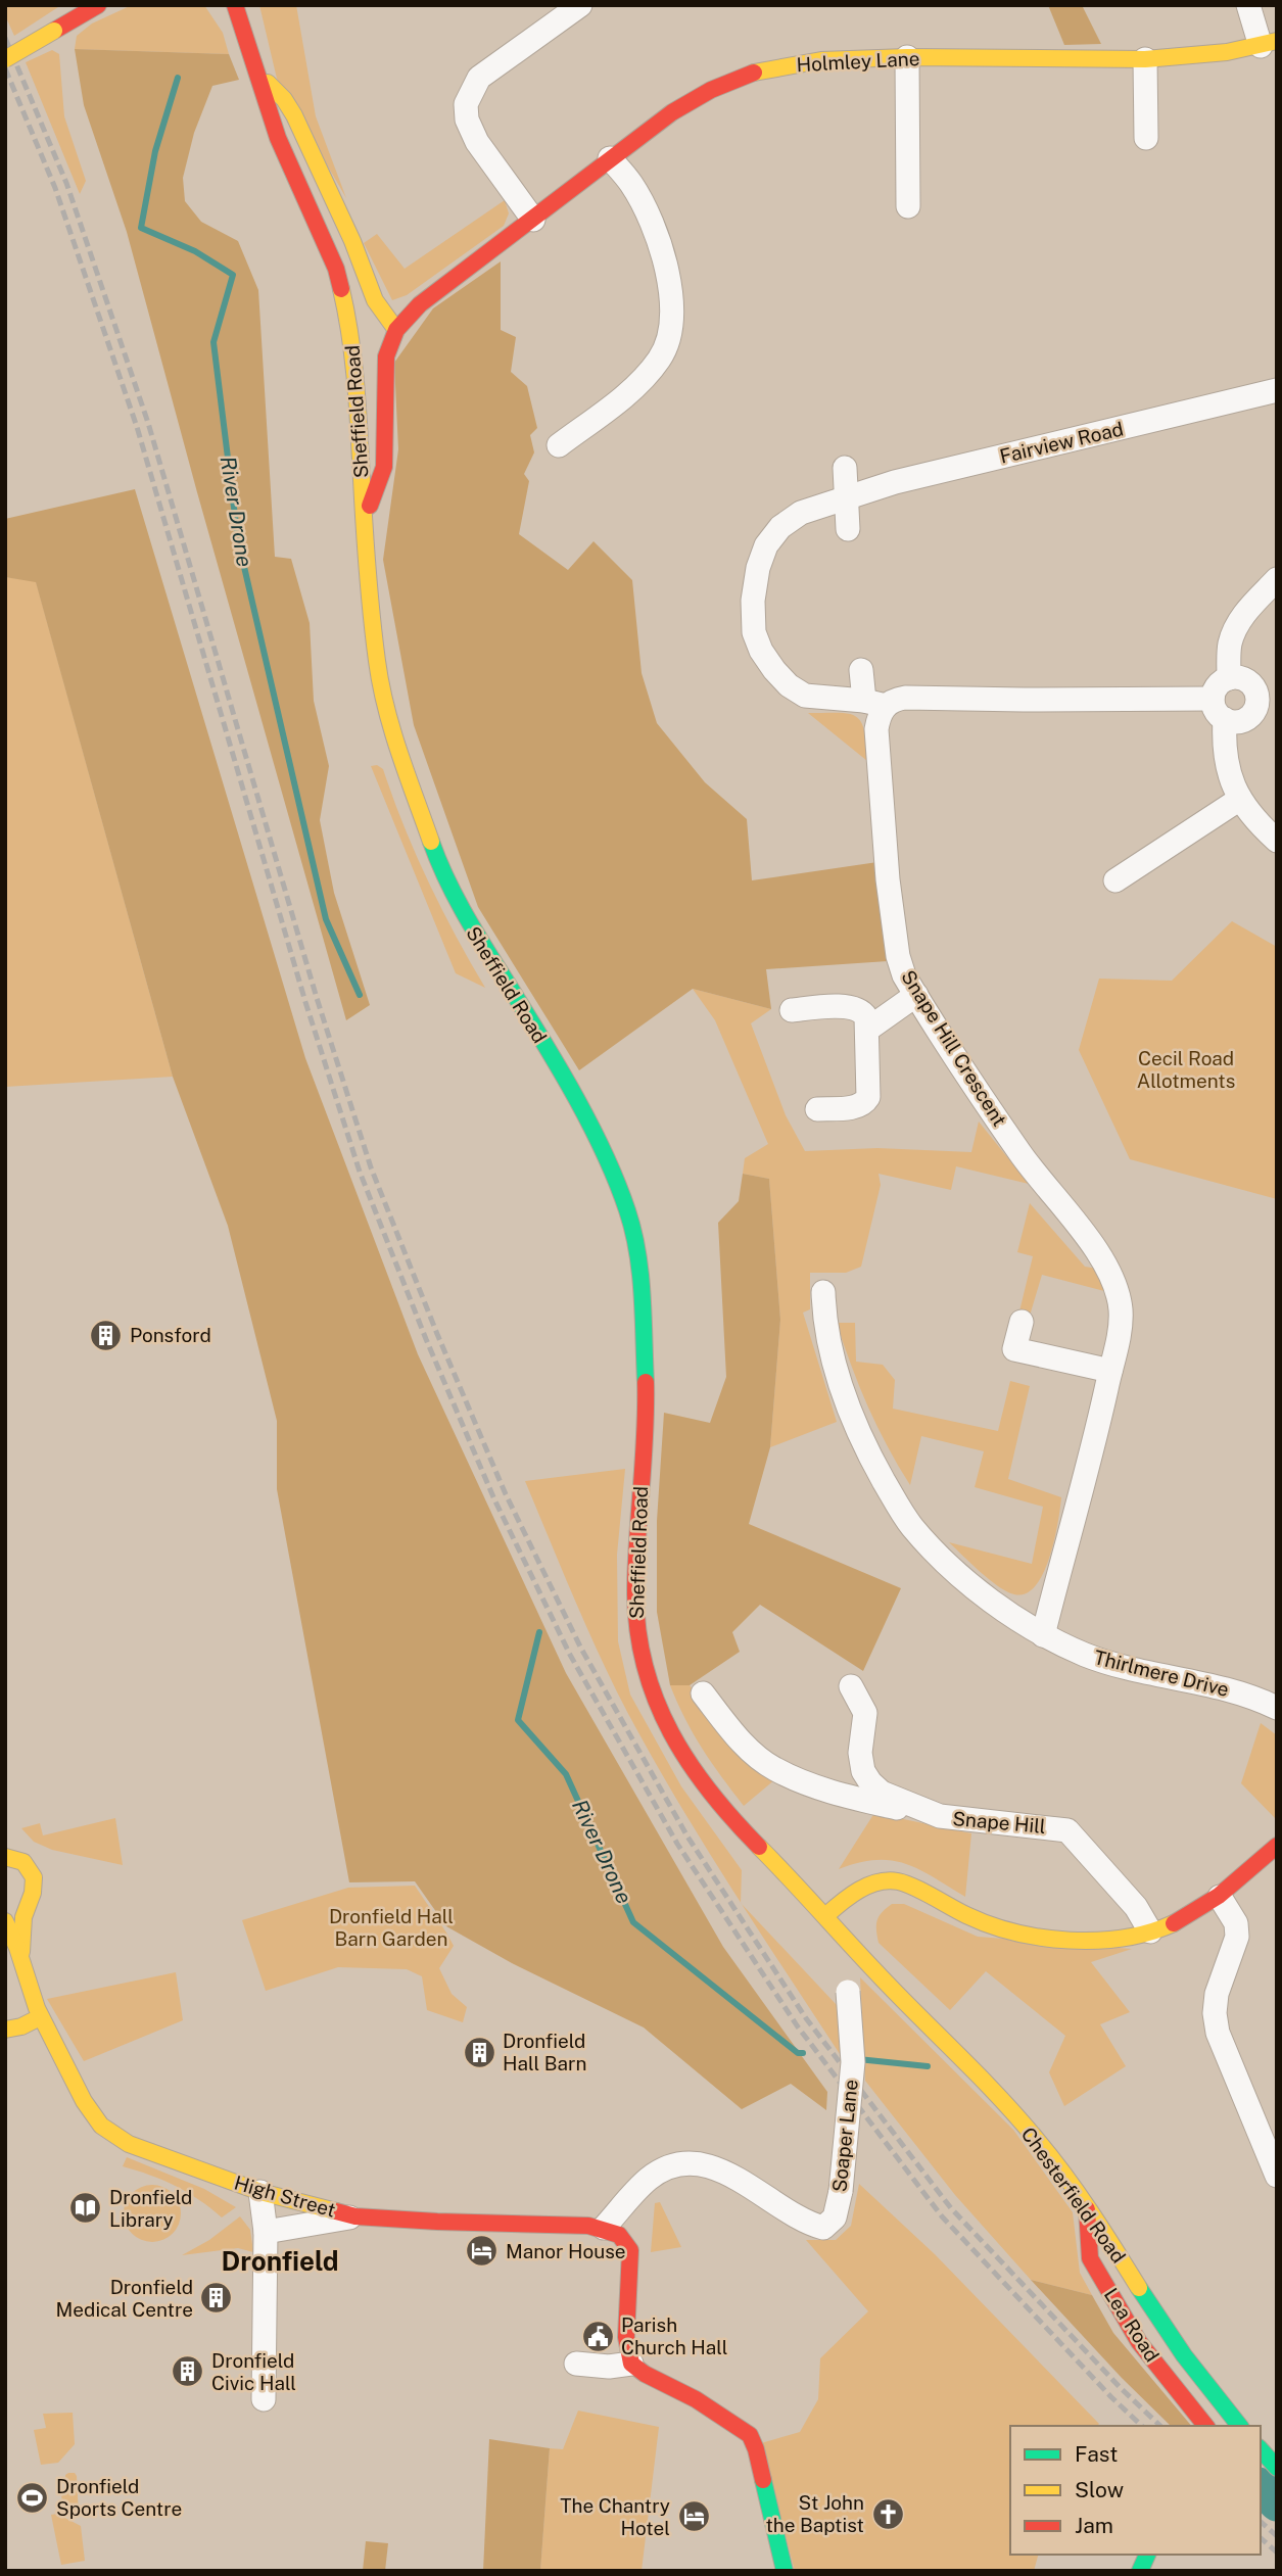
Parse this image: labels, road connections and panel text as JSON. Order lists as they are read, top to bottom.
{
  "streets": {
    "main road": [
      "Holmley Lane",
      "Sheffield Road",
      "Chesterfield Road",
      "High Street",
      "Lea Road"
    ],
    "street": [
      "Fairview Road",
      "Snape Hill Crescent",
      "Thirlmere Drive",
      "Snape Hill",
      "Soaper Lane"
    ]
  },
  "crossings": [
    ["Holmley Lane", "Sheffield Road"],
    ["Sheffield Road", "Chesterfield Road"],
    ["Fairview Road", "Snape Hill Crescent"],
    ["Snape Hill Crescent", "Thirlmere Drive"],
    ["Soaper Lane", "Chesterfield Road"],
    ["Soaper Lane", "High Street"],
    ["Chesterfield Road", "Lea Road"]
  ],
  "districts": ["Dronfield"],
  "water": ["River Drone"],
  "parks": ["Cecil Road Allotments", "Dronfield Hall Barn Garden"],
  "places": {
    "building": [
      "Ponsford",
      "Dronfield Hall Barn",
      "Dronfield Medical Centre",
      "Dronfield Civic Hall"
    ],
    "library": ["Dronfield Library"],
    "hotel": ["Manor House", "The Chantry Hotel"],
    "public building": ["Parish Church Hall"],
    "sports": ["Dronfield Sports Centre"],
    "church": ["St John the Baptist"]
  },
  "legend": ["Fast", "Slow", "Jam"]
}
